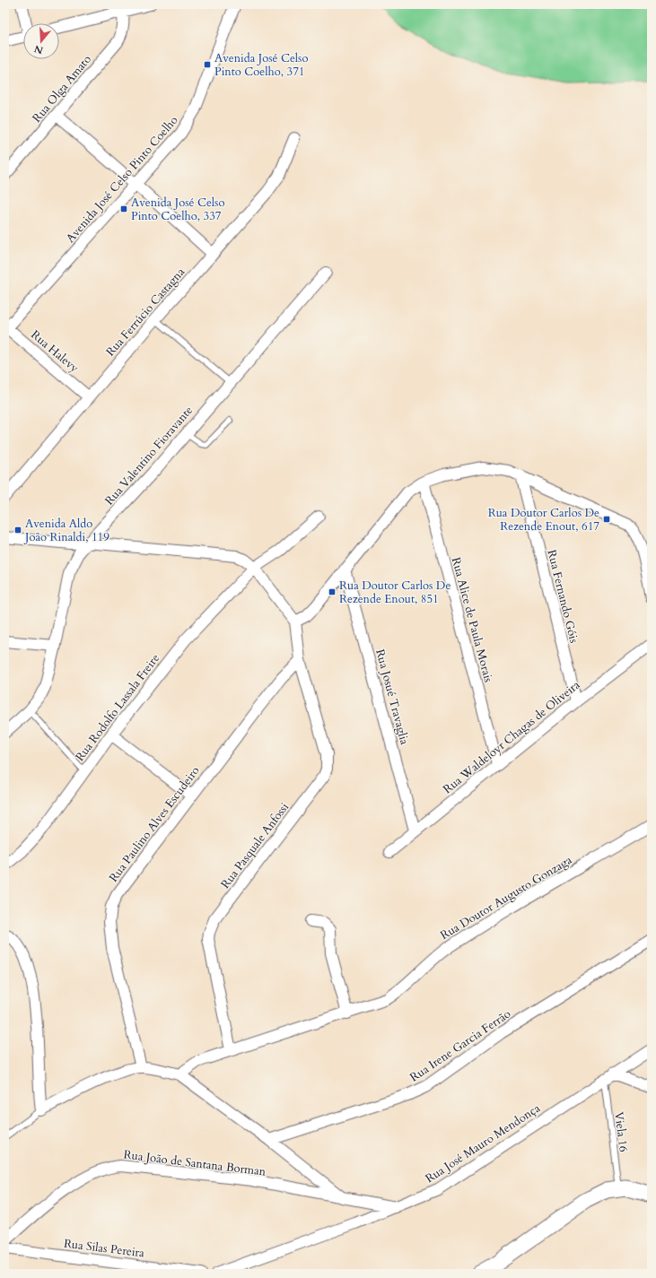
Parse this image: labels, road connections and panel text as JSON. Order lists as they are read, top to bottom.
{
  "streets": {
    "street": [
      "Rua Olga Amato",
      "Avenida José Celso Pinto Coelho",
      "Rua Ferrúcio Castagna",
      "Rua Halevy",
      "Rua Valentino Fioravante",
      "Rua Fernando Góis",
      "Rua Alice de Paula Morais",
      "Rua Josué Travaglia",
      "Rua Rodolfo Lassala Freire",
      "Rua Waldeloyr Chagas de Oliveira",
      "Rua Paulino Alves Escudeiro",
      "Rua Pasquale Anfossi",
      "Rua Doutor Augusto Gonzaga",
      "Rua Irene Garcia Ferrão",
      "Rua José Mauro Mendonça",
      "Rua João de Santana Borman",
      "Rua Silas Pereira"
    ],
    "lane": ["Viela 16"]
  },
  "crossings": [
    ["Avenida José Celso Pinto Coelho", "Rua Halevy"],
    ["Rua Ferrúcio Castagna", "Rua Halevy"],
    ["Rua Fernando Góis", "Rua Waldeloyr Chagas de Oliveira"],
    ["Rua Alice de Paula Morais", "Rua Waldeloyr Chagas de Oliveira"],
    ["Rua Josué Travaglia", "Rua Waldeloyr Chagas de Oliveira"],
    ["Rua Paulino Alves Escudeiro", "Rua Pasquale Anfossi"],
    ["Rua Pasquale Anfossi", "Rua Doutor Augusto Gonzaga"],
    ["Viela 16", "Rua José Mauro Mendonça"],
    ["Rua José Mauro Mendonça", "Rua João de Santana Borman"]
  ],
  "places": {
    "transit": [
      "Avenida José Celso Pinto Coelho, 371",
      "Avenida José Celso Pinto Coelho, 337",
      "Rua Doutor Carlos De Rezende Enout, 617",
      "Avenida Aldo João Rinaldi, 119",
      "Rua Doutor Carlos De Rezende Enout, 851"
    ]
  },
  "north": "bottom"
}
